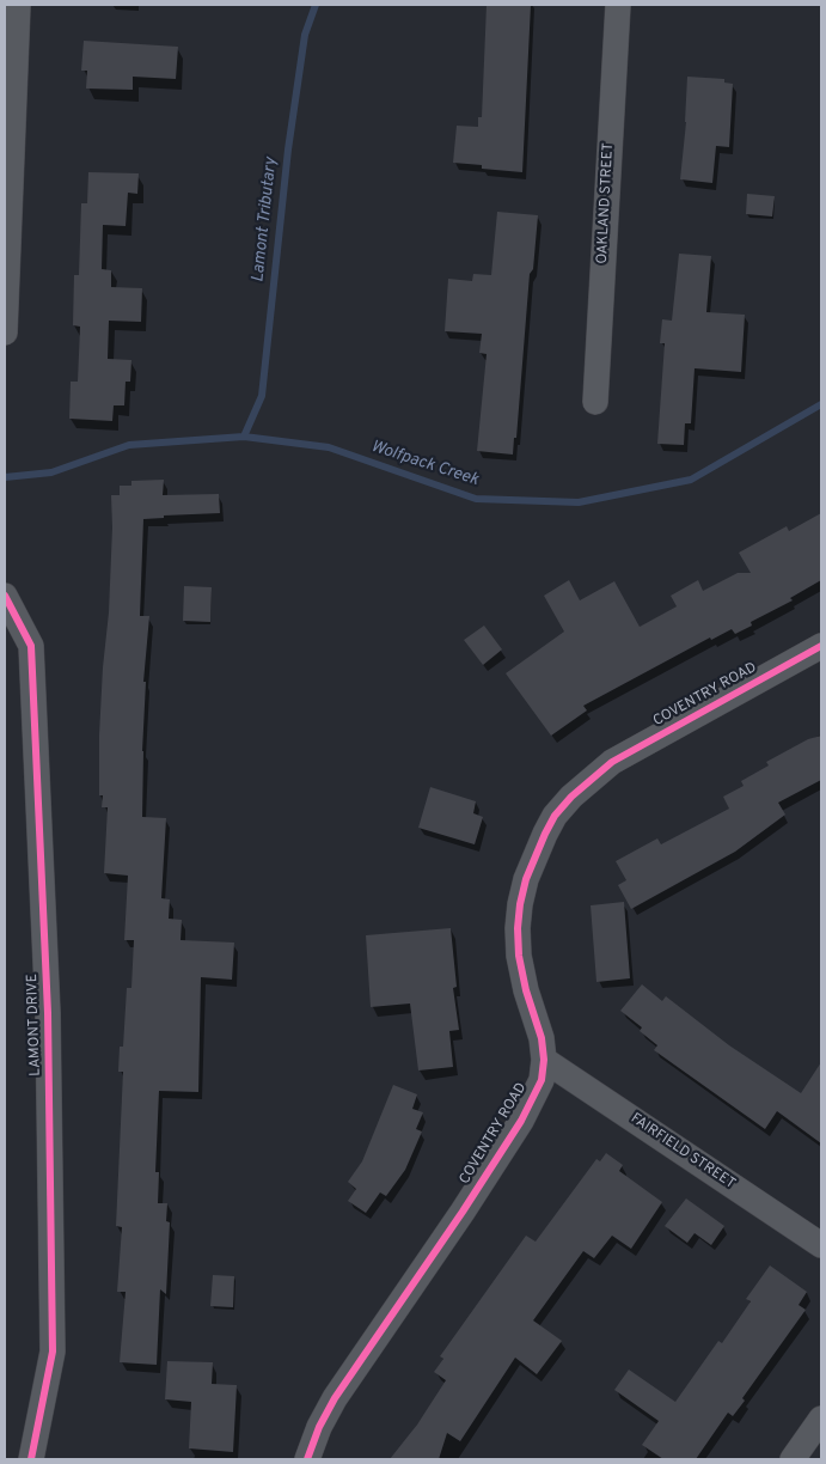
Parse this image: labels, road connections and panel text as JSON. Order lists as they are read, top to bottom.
{
  "streets": {
    "street": [
      "OAKLAND STREET",
      "COVENTRY ROAD",
      "LAMONT DRIVE",
      "FAIRFIELD STREET"
    ]
  },
  "crossings": [
    ["COVENTRY ROAD", "FAIRFIELD STREET"]
  ],
  "water": ["Lamont Tributary", "Wolfpack Creek"]
}
